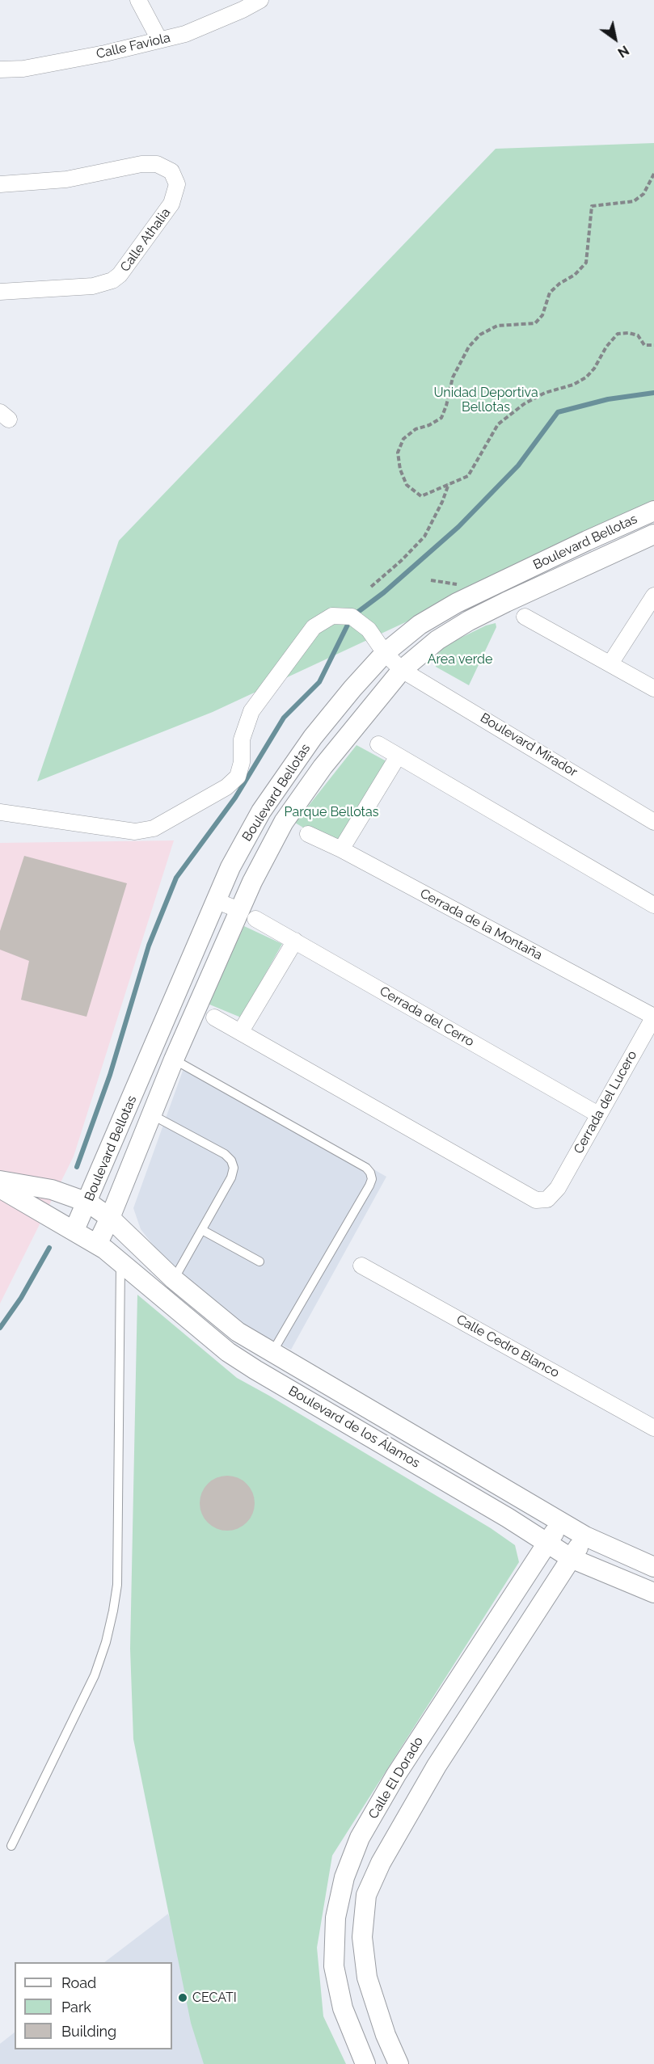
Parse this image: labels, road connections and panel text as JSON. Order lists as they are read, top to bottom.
{
  "streets": {
    "street": [
      "Calle Faviola",
      "Calle Athalia",
      "Boulevard Bellotas",
      "Boulevard Mirador",
      "Cerrada de la Montaña",
      "Cerrada del Cerro",
      "Cerrada del Lucero",
      "Calle Cedro Blanco",
      "Boulevard de los Álamos",
      "Calle El Dorado"
    ]
  },
  "crossings": [
    ["Boulevard Bellotas", "Boulevard Mirador"],
    ["Boulevard Bellotas", "Cerrada del Cerro"],
    ["Boulevard Bellotas", "Boulevard de los Álamos"],
    ["Cerrada de la Montaña", "Cerrada del Lucero"],
    ["Cerrada del Cerro", "Cerrada del Lucero"],
    ["Boulevard de los Álamos", "Calle El Dorado"]
  ],
  "parks": ["Unidad Deportiva Bellotas", "Area verde", "Parque Bellotas"],
  "places": ["CECATI"],
  "legend": ["Road", "Park", "Building"],
  "north": "bottom right"
}
